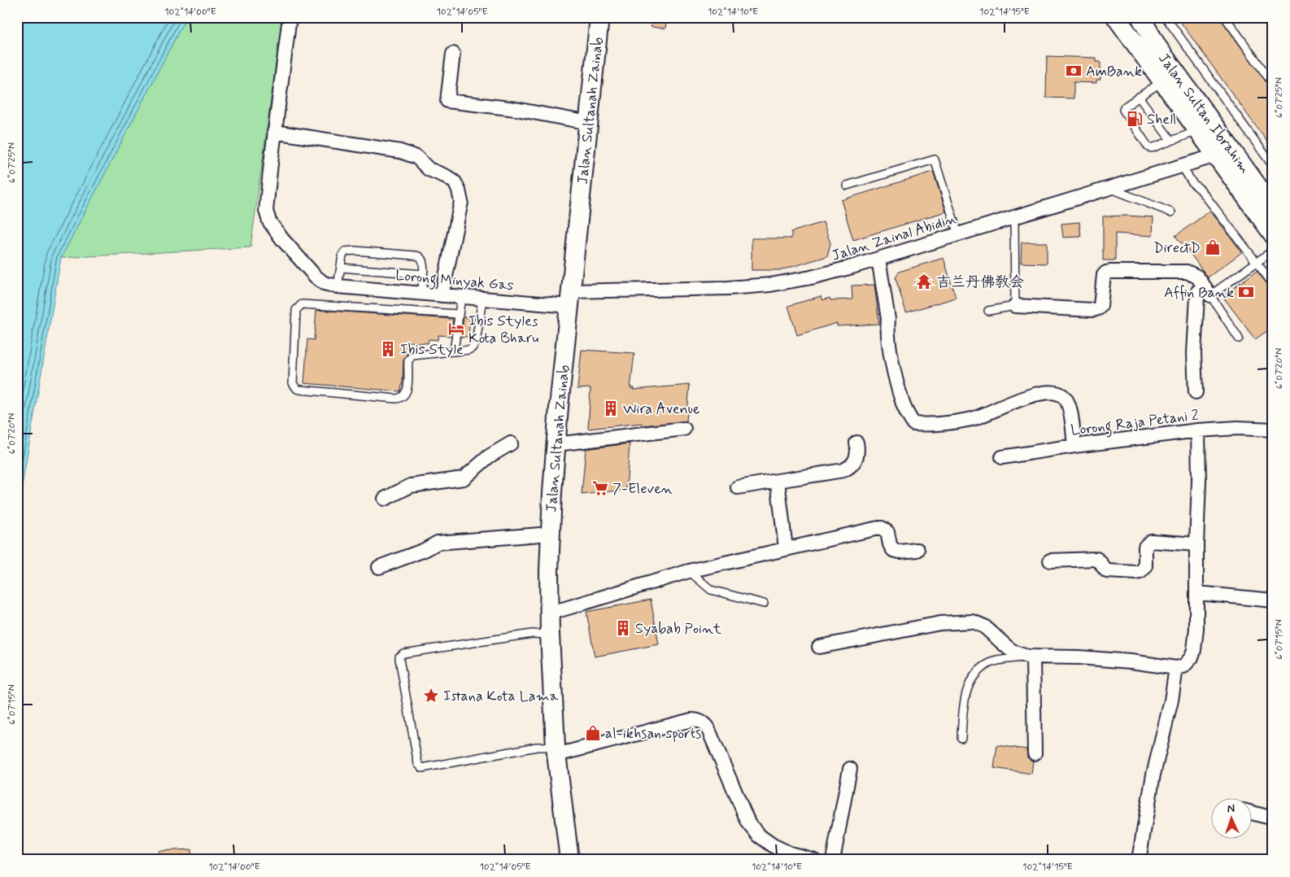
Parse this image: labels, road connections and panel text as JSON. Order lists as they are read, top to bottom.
{
  "streets": {
    "main road": ["Jalan Sultanah Zainab", "Jalan Sultan Ibrahim"],
    "street": ["Jalan Zainal Abidin", "Lorong Minyak Gas", "Lorong Raja Petani 2"]
  },
  "crossings": [
    ["Jalan Sultanah Zainab", "Jalan Zainal Abidin"],
    ["Jalan Sultanah Zainab", "Lorong Minyak Gas"],
    ["Jalan Sultan Ibrahim", "Jalan Zainal Abidin"],
    ["Jalan Zainal Abidin", "Lorong Minyak Gas"]
  ],
  "places": {
    "bank": ["AmBank", "Affin Bank"],
    "fuel station": ["Shell"],
    "shop": ["DirectD", "al-ikhsan sports"],
    "temple": ["吉兰丹佛教会"],
    "hotel": ["Ibis Styles Kota Bharu"],
    "building": ["Ibis Style", "Wira Avenue", "Syabab Point"],
    "supermarket": ["7-Eleven"],
    "place": ["Istana Kota Lama"]
  },
  "north": "top",
  "coordinates": [
    "102°14'00\"E",
    "102°14'05\"E",
    "102°14'10\"E",
    "102°14'15\"E",
    "6°07'25\"N",
    "6°07'20\"N",
    "6°07'15\"N"
  ]
}
